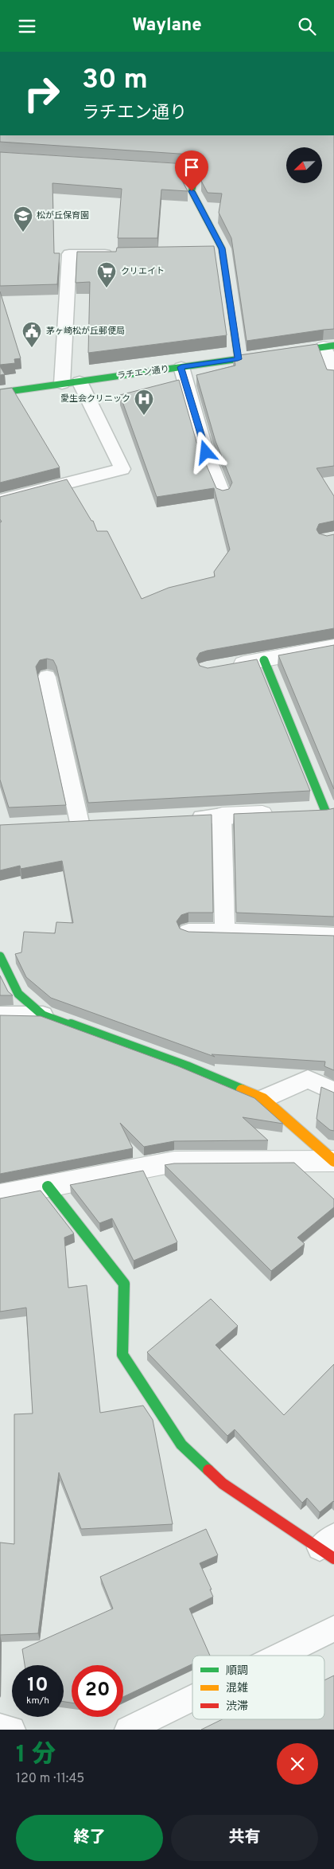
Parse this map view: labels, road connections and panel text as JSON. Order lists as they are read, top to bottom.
{
  "streets": {
    "street": ["ラチエン通り"]
  },
  "places": {
    "school or university": ["松が丘保育園"],
    "supermarket": ["クリエイト"],
    "public building": ["茅ヶ崎松が丘郵便局"],
    "hospital": ["愛生会クリニック"]
  },
  "legend": ["順調", "混雑", "渋滞"],
  "north": "bottom left",
  "page": {
    "header": "Waylane",
    "turn": ["30 m", "ラチエン通り"],
    "speed": "10 km/h",
    "limit": "20",
    "heading": ["1 分", "120 m · 11:45"],
    "buttons": ["終了", "共有"]
  }
}
